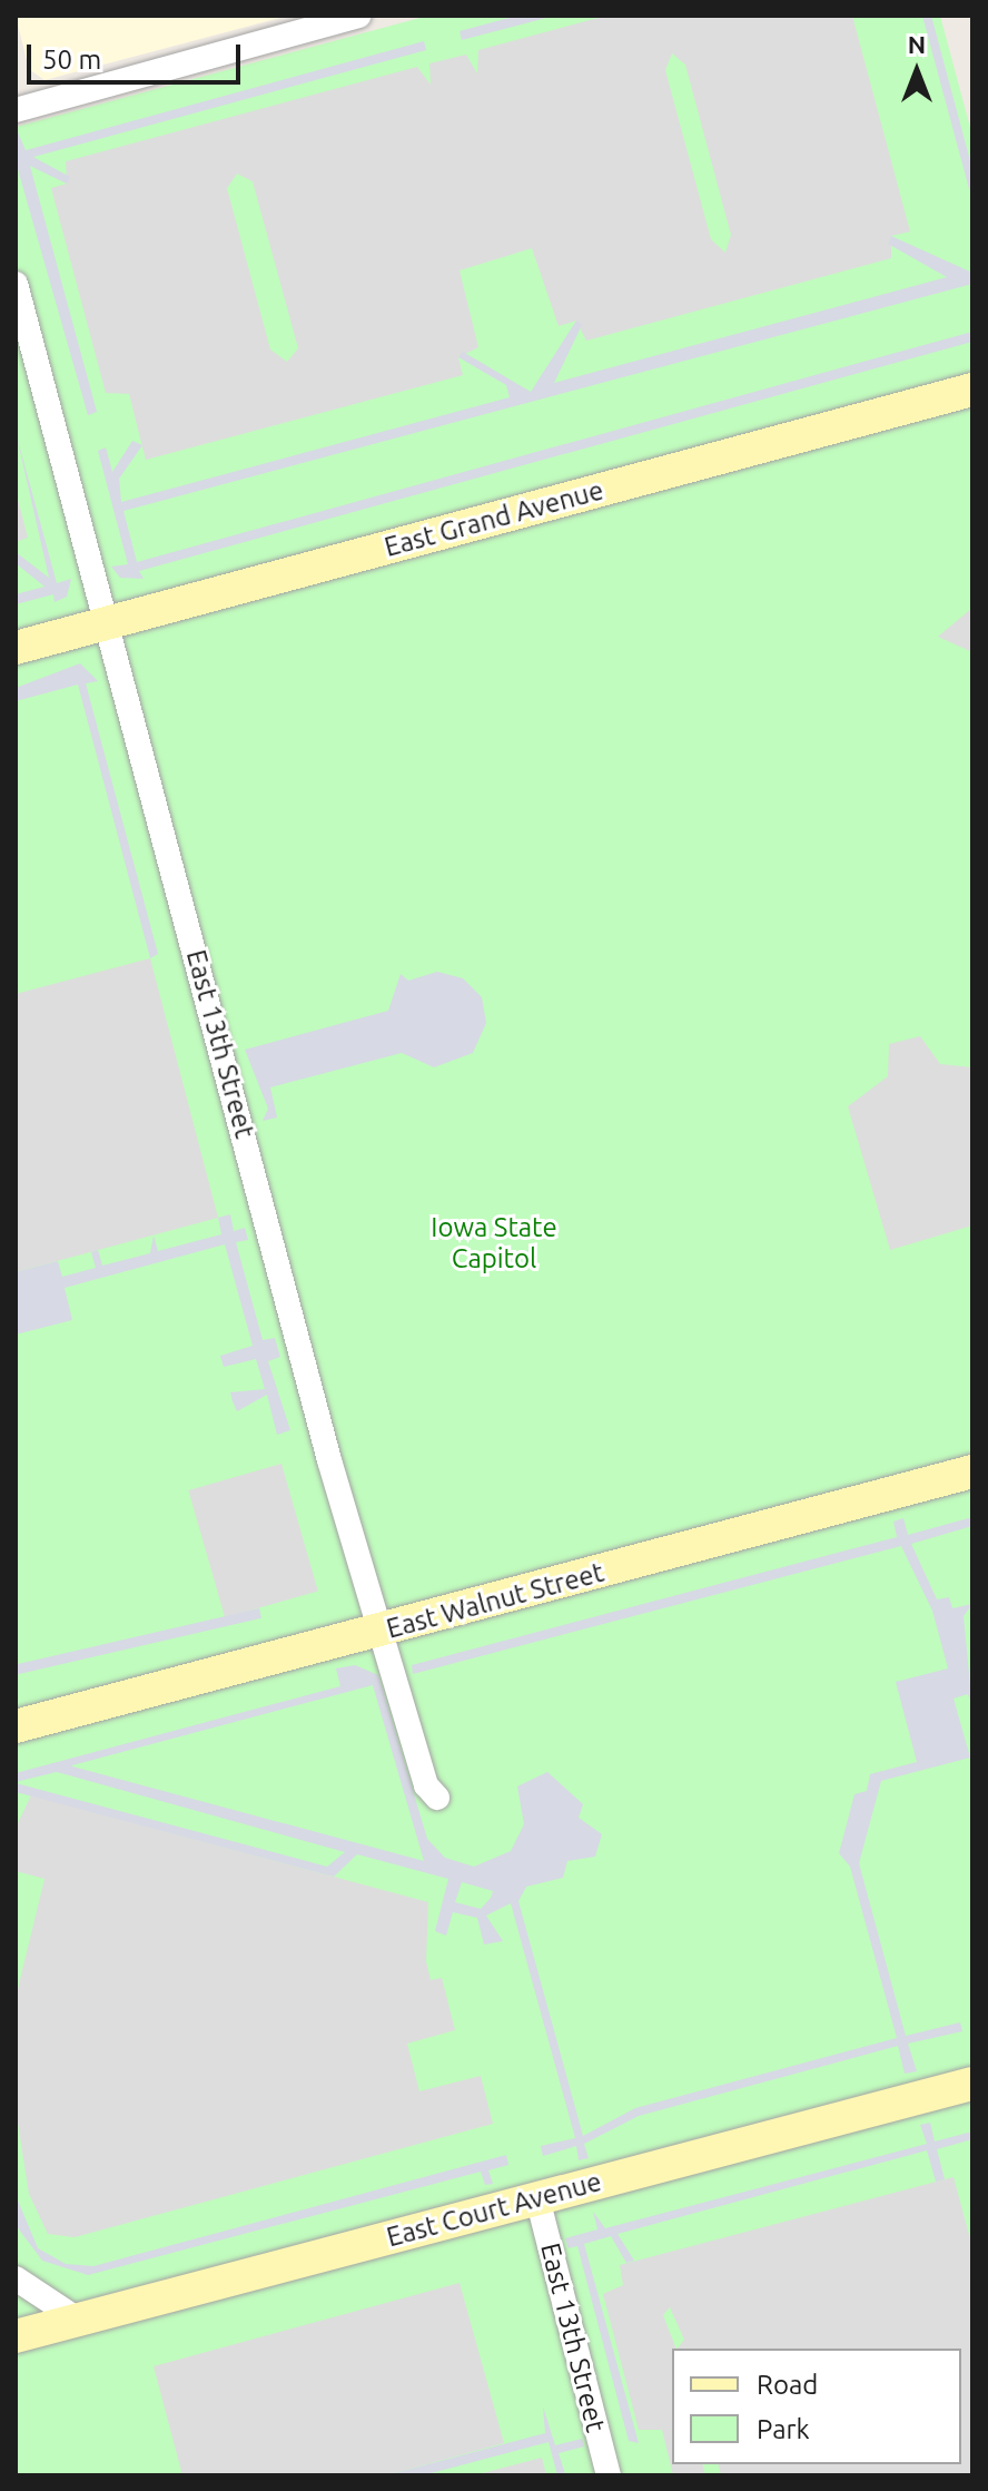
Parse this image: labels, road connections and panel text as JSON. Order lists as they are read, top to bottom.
{
  "streets": {
    "street": [
      "East Grand Avenue",
      "East 13th Street",
      "East Walnut Street",
      "East Court Avenue"
    ]
  },
  "crossings": [
    ["East Grand Avenue", "East 13th Street"],
    ["East 13th Street", "East Walnut Street"],
    ["East 13th Street", "East Court Avenue"]
  ],
  "parks": ["Iowa State Capitol"],
  "legend": ["Road", "Park"],
  "scale_bar": "50 m",
  "north": "top"
}
